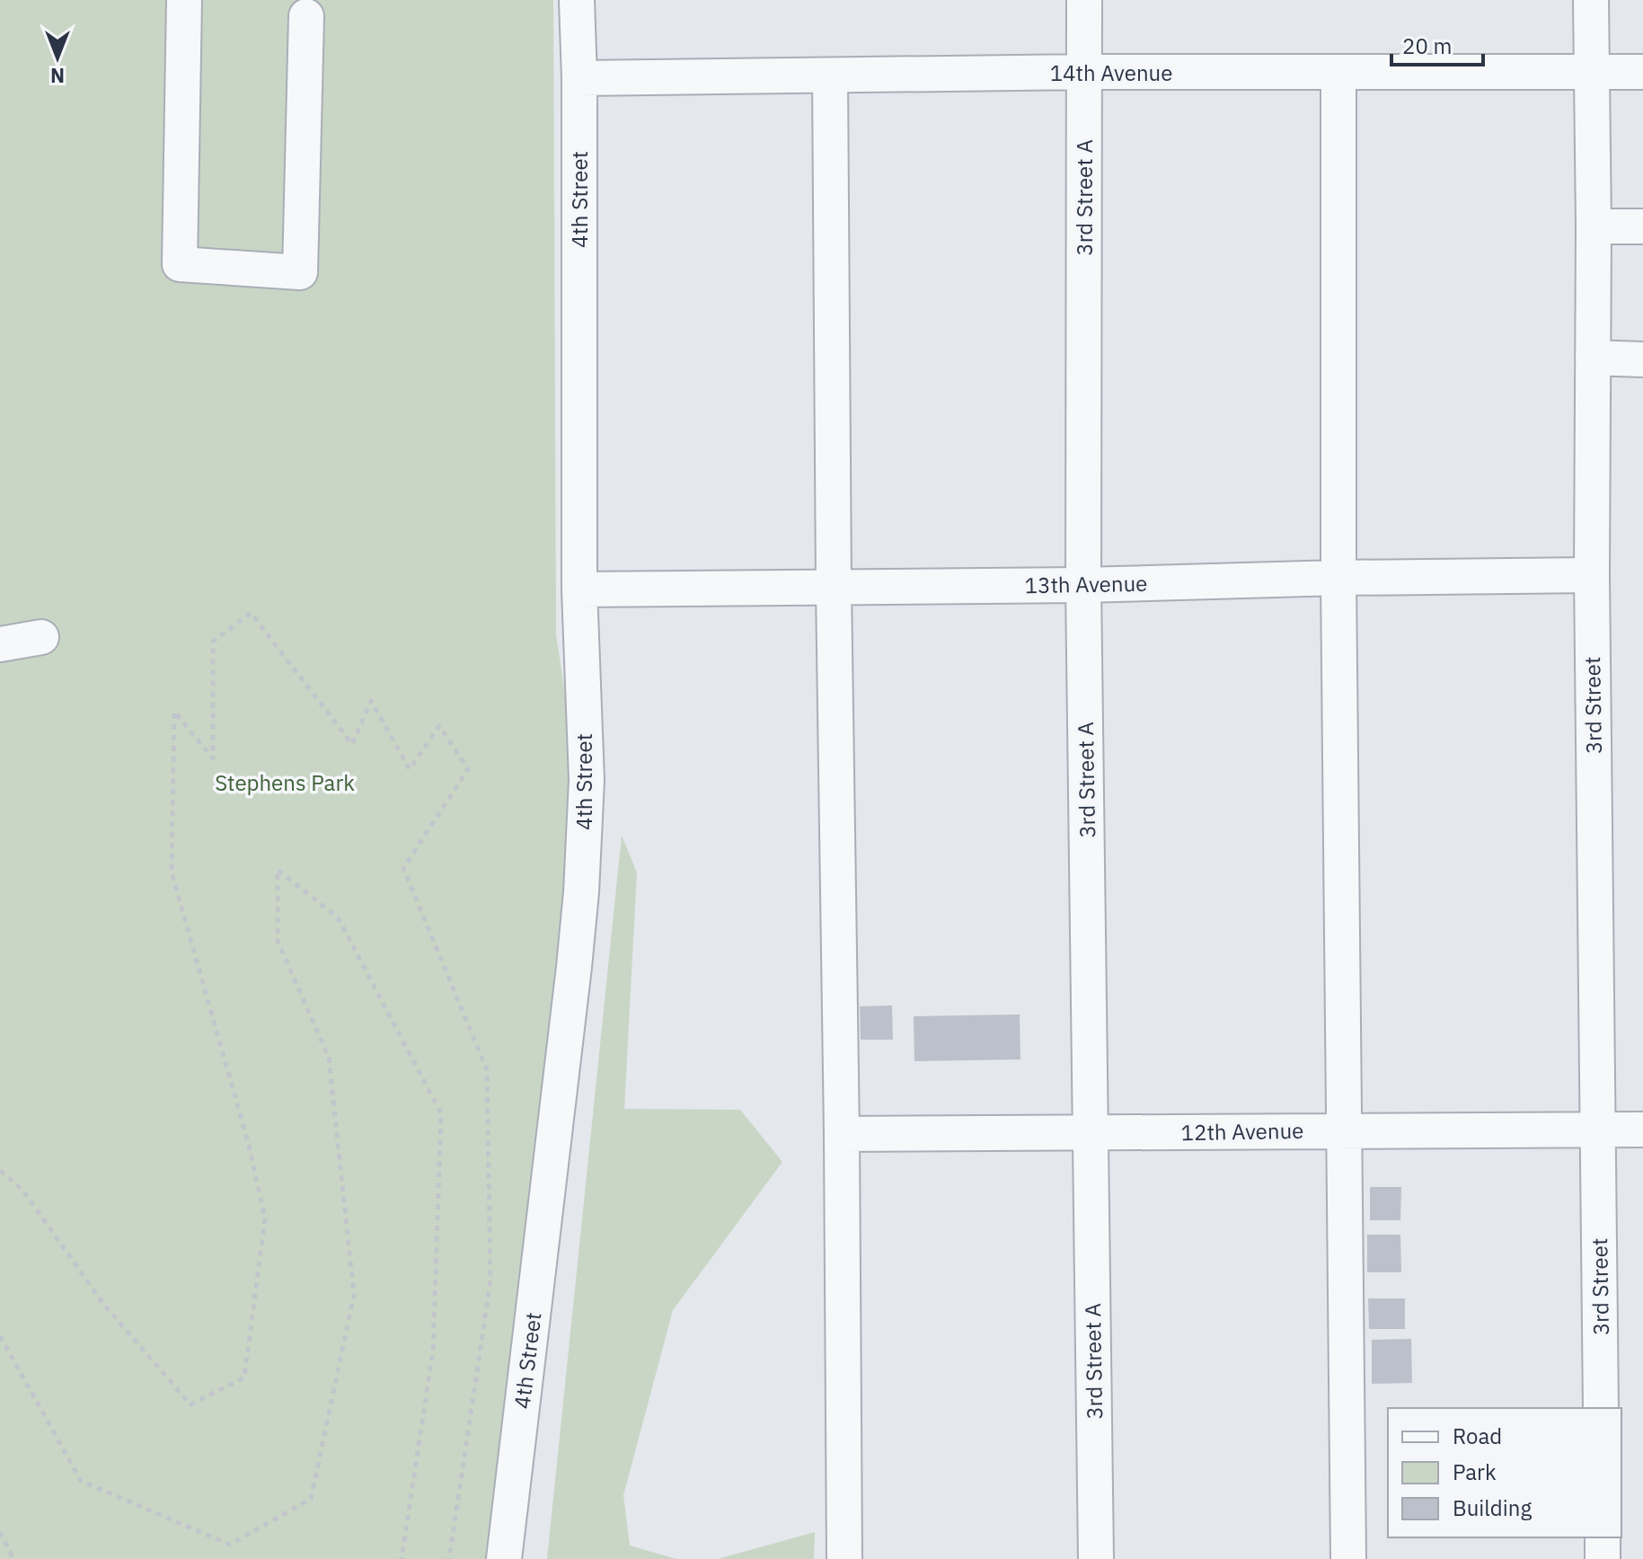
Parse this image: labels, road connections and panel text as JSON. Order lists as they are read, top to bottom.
{
  "streets": {
    "street": [
      "14th Avenue",
      "3rd Street A",
      "4th Street",
      "13th Avenue",
      "3rd Street",
      "12th Avenue"
    ]
  },
  "crossings": [
    ["14th Avenue", "3rd Street A"],
    ["14th Avenue", "4th Street"],
    ["14th Avenue", "3rd Street"],
    ["3rd Street A", "13th Avenue"],
    ["3rd Street A", "12th Avenue"],
    ["4th Street", "13th Avenue"],
    ["13th Avenue", "3rd Street"],
    ["3rd Street", "12th Avenue"]
  ],
  "parks": ["Stephens Park"],
  "legend": ["Road", "Park", "Building"],
  "scale_bar": "20 m",
  "north": "bottom"
}
